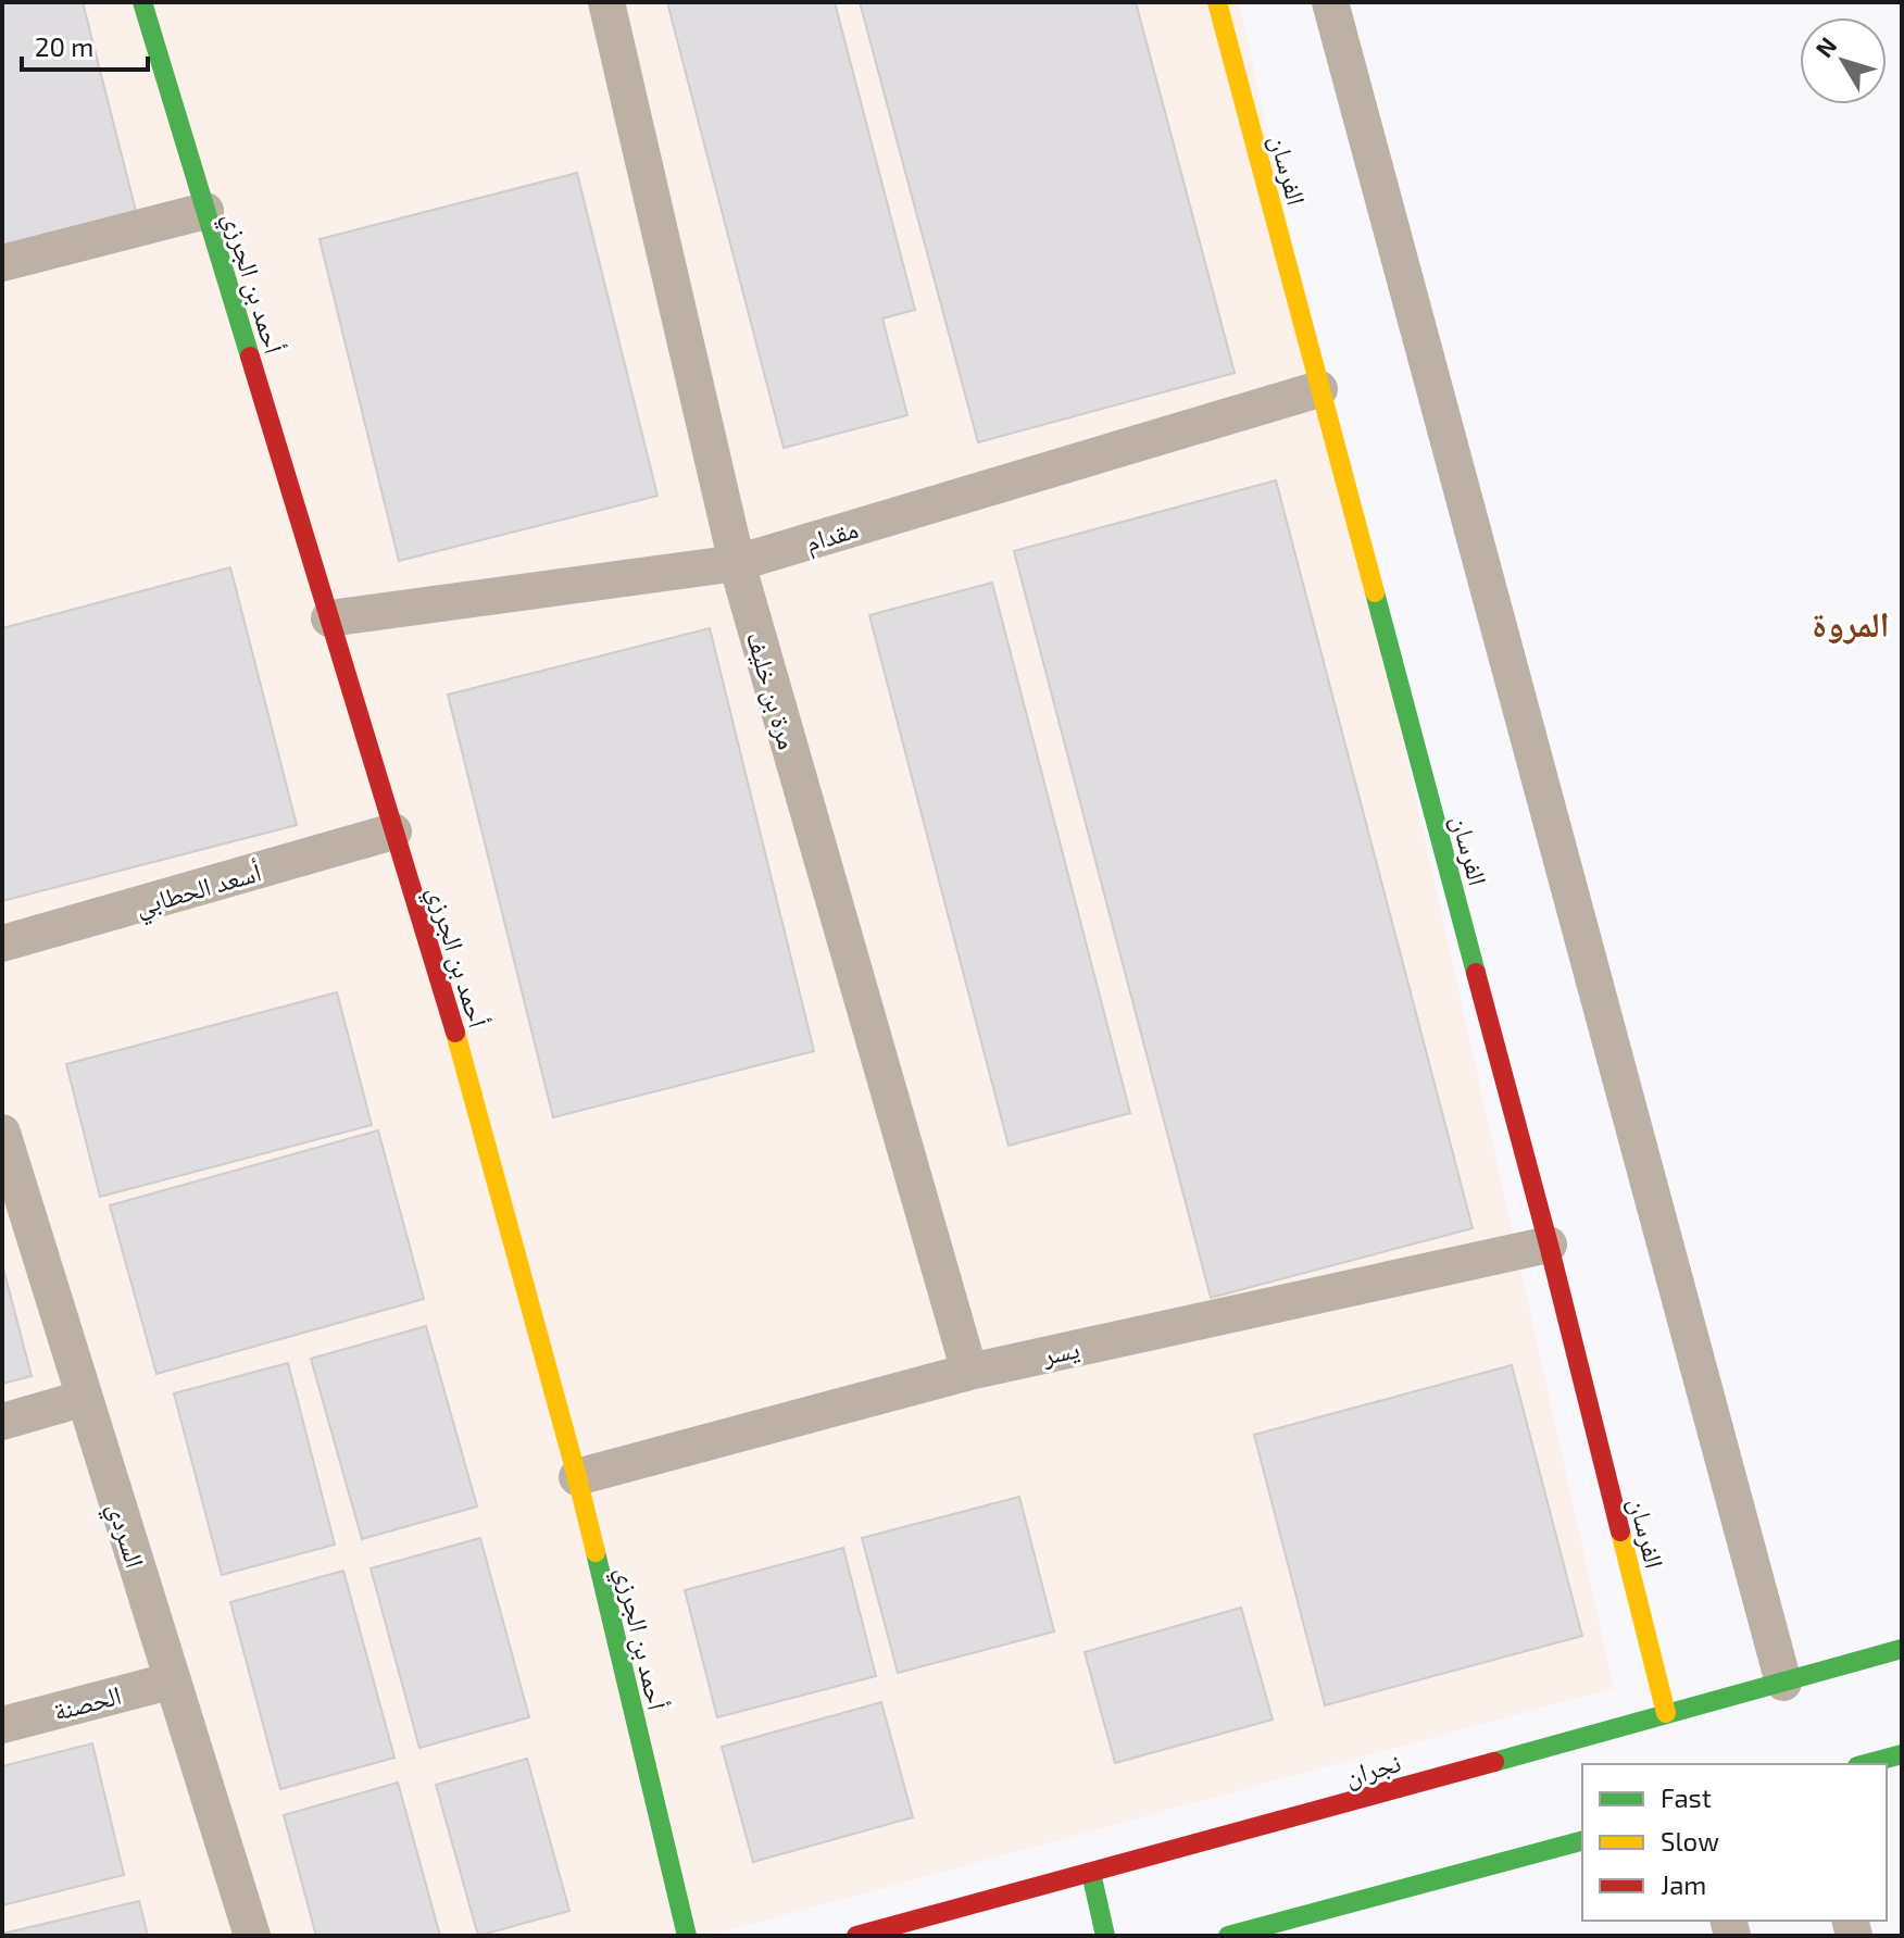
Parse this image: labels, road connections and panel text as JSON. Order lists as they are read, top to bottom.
{
  "streets": {
    "street": [
      "الفرسان",
      "أحمد بن الجرزي",
      "مقدام",
      "مرة بن خليف",
      "أسعد الحطابي",
      "يسر",
      "السردي",
      "الحصنة",
      "نجران"
    ]
  },
  "crossings": [
    ["الفرسان", "مقدام"],
    ["الفرسان", "يسر"],
    ["الفرسان", "نجران"],
    ["أحمد بن الجرزي", "مقدام"],
    ["أحمد بن الجرزي", "أسعد الحطابي"],
    ["أحمد بن الجرزي", "يسر"],
    ["مقدام", "مرة بن خليف"],
    ["مرة بن خليف", "يسر"],
    ["السردي", "الحصنة"]
  ],
  "districts": ["المروة"],
  "legend": ["Fast", "Slow", "Jam"],
  "scale_bar": "20 m",
  "north": "top left"
}
